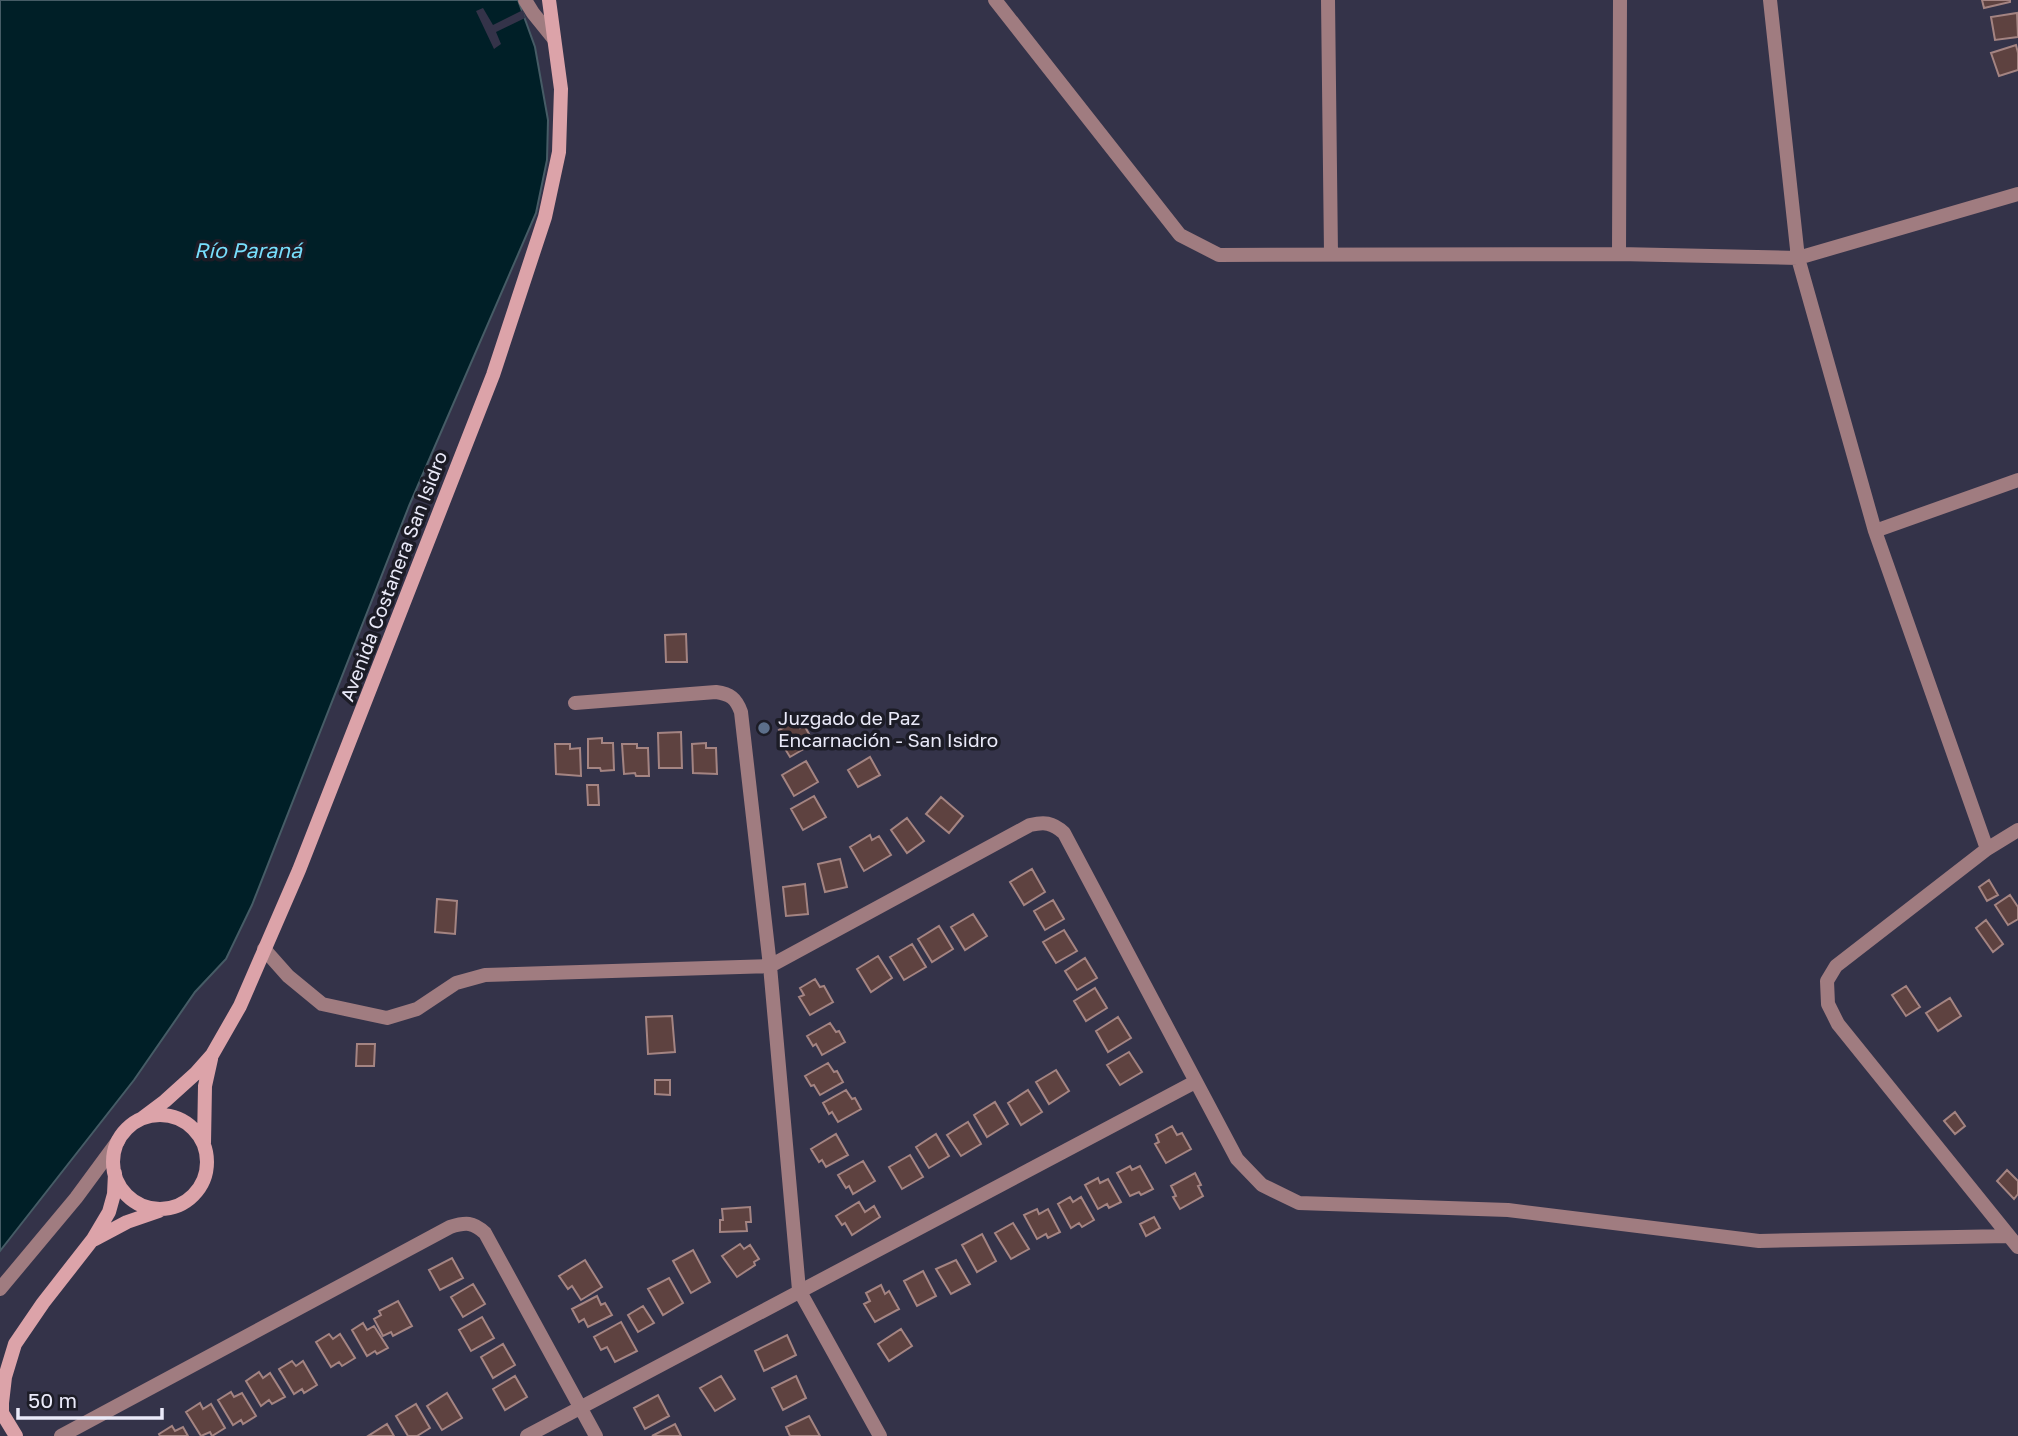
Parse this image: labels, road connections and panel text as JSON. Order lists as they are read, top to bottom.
{
  "streets": {
    "main road": ["Avenida Costanera San Isidro"]
  },
  "water": ["Río Paraná"],
  "places": ["Juzgado de Paz Encarnación - San Isidro"],
  "scale_bar": "50 m"
}
